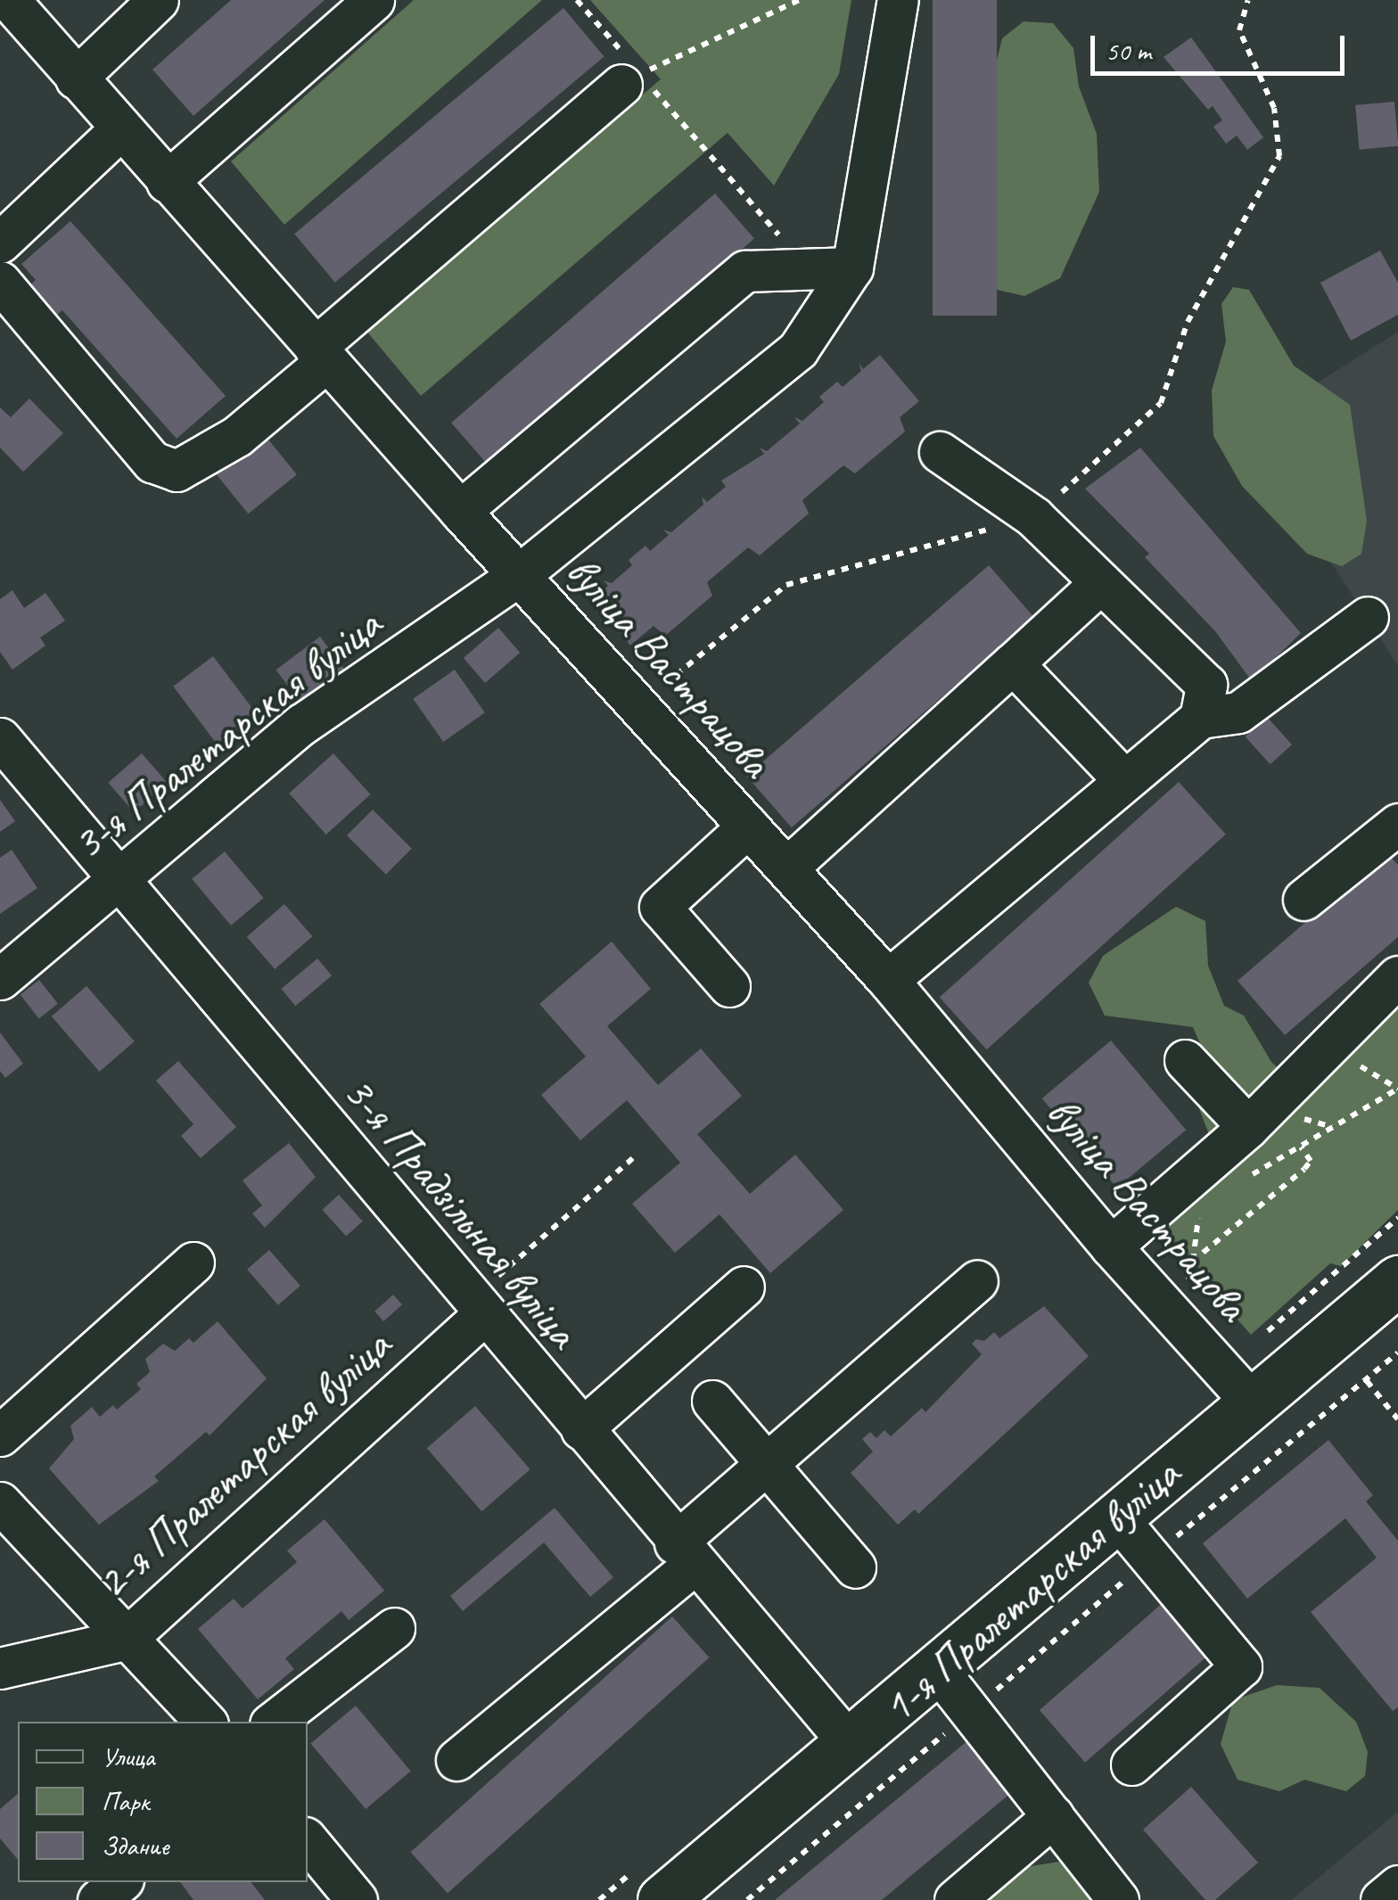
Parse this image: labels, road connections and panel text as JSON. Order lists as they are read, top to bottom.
{
  "streets": {
    "main road": ["1-я Пралетарская вуліца"],
    "street": [
      "вуліца Вастрацова",
      "3-я Пралетарская вуліца",
      "3-я Прадзільная вуліца",
      "2-я Пралетарская вуліца"
    ]
  },
  "crossings": [
    ["вуліца Вастрацова", "3-я Пралетарская вуліца"],
    ["вуліца Вастрацова", "1-я Пралетарская вуліца"],
    ["3-я Пралетарская вуліца", "3-я Прадзільная вуліца"],
    ["3-я Прадзільная вуліца", "2-я Пралетарская вуліца"],
    ["3-я Прадзільная вуліца", "1-я Пралетарская вуліца"]
  ],
  "legend": ["Улица", "Парк", "Здание"],
  "scale_bar": "50 m"
}
